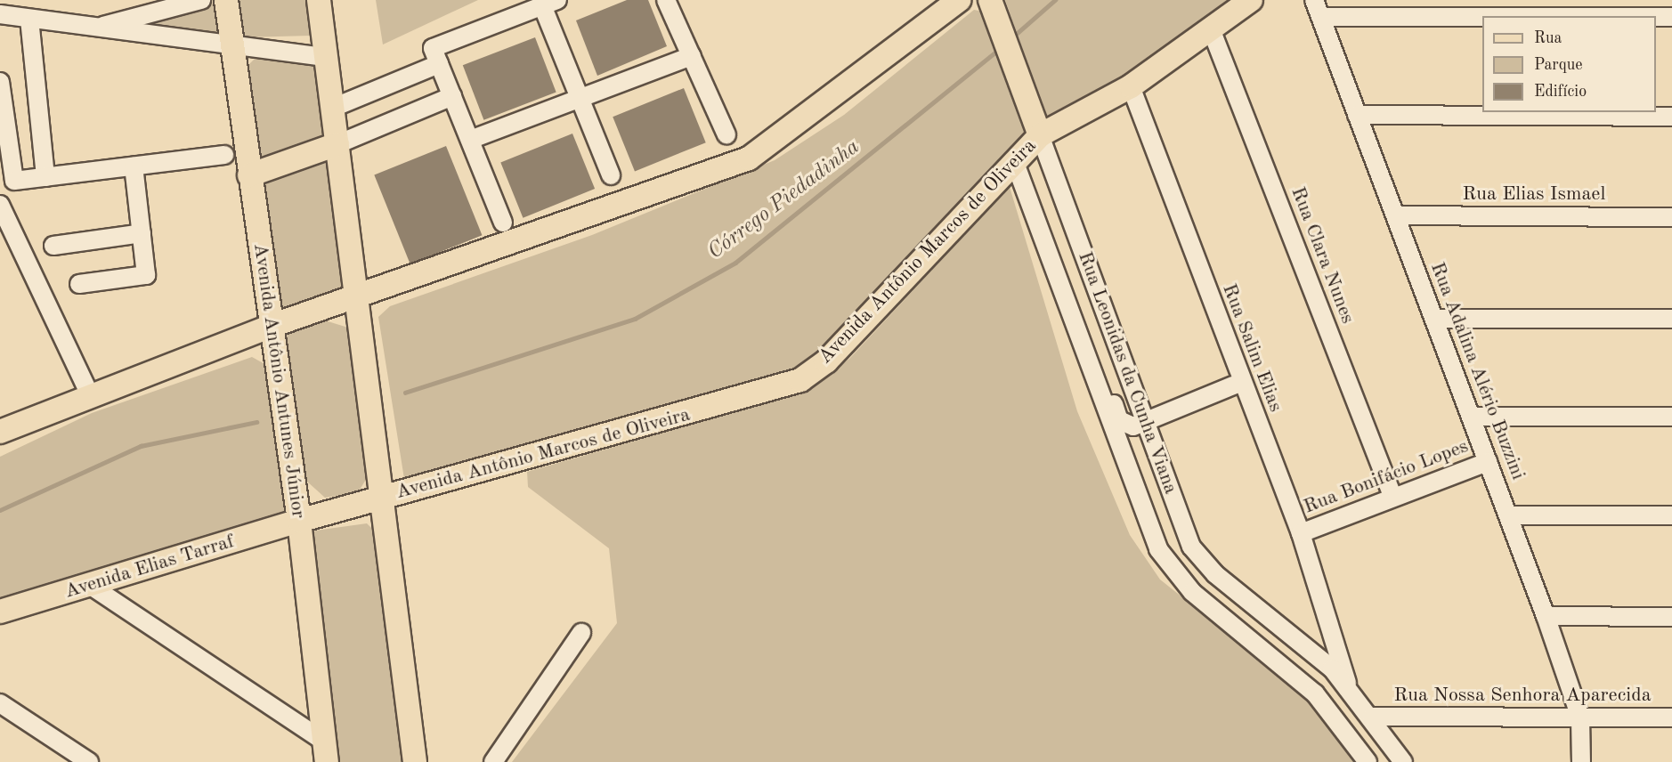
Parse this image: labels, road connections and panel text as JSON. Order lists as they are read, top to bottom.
{
  "streets": {
    "main road": [
      "Avenida Antônio Marcos de Oliveira",
      "Rua Leonidas da Cunha Viana",
      "Avenida Antônio Antunes Júnior",
      "Avenida Elias Tarraf"
    ],
    "street": [
      "Rua Elias Ismael",
      "Rua Clara Nunes",
      "Rua Salim Elias",
      "Rua Adalina Alério Buzzini",
      "Rua Bonifácio Lopes",
      "Rua Nossa Senhora Aparecida"
    ]
  },
  "crossings": [
    ["Rua Elias Ismael", "Rua Adalina Alério Buzzini"],
    ["Avenida Antônio Marcos de Oliveira", "Rua Clara Nunes"],
    ["Avenida Antônio Marcos de Oliveira", "Rua Salim Elias"],
    ["Avenida Antônio Marcos de Oliveira", "Rua Leonidas da Cunha Viana"],
    ["Avenida Antônio Marcos de Oliveira", "Avenida Antônio Antunes Júnior"],
    ["Avenida Antônio Marcos de Oliveira", "Avenida Elias Tarraf"],
    ["Rua Clara Nunes", "Rua Bonifácio Lopes"],
    ["Rua Salim Elias", "Rua Leonidas da Cunha Viana"],
    ["Rua Salim Elias", "Rua Bonifácio Lopes"],
    ["Rua Adalina Alério Buzzini", "Rua Bonifácio Lopes"],
    ["Rua Adalina Alério Buzzini", "Rua Nossa Senhora Aparecida"],
    ["Rua Leonidas da Cunha Viana", "Rua Nossa Senhora Aparecida"],
    ["Avenida Antônio Antunes Júnior", "Avenida Elias Tarraf"]
  ],
  "water": ["Córrego Piedadinha"],
  "legend": ["Rua", "Parque", "Edifício"]
}
